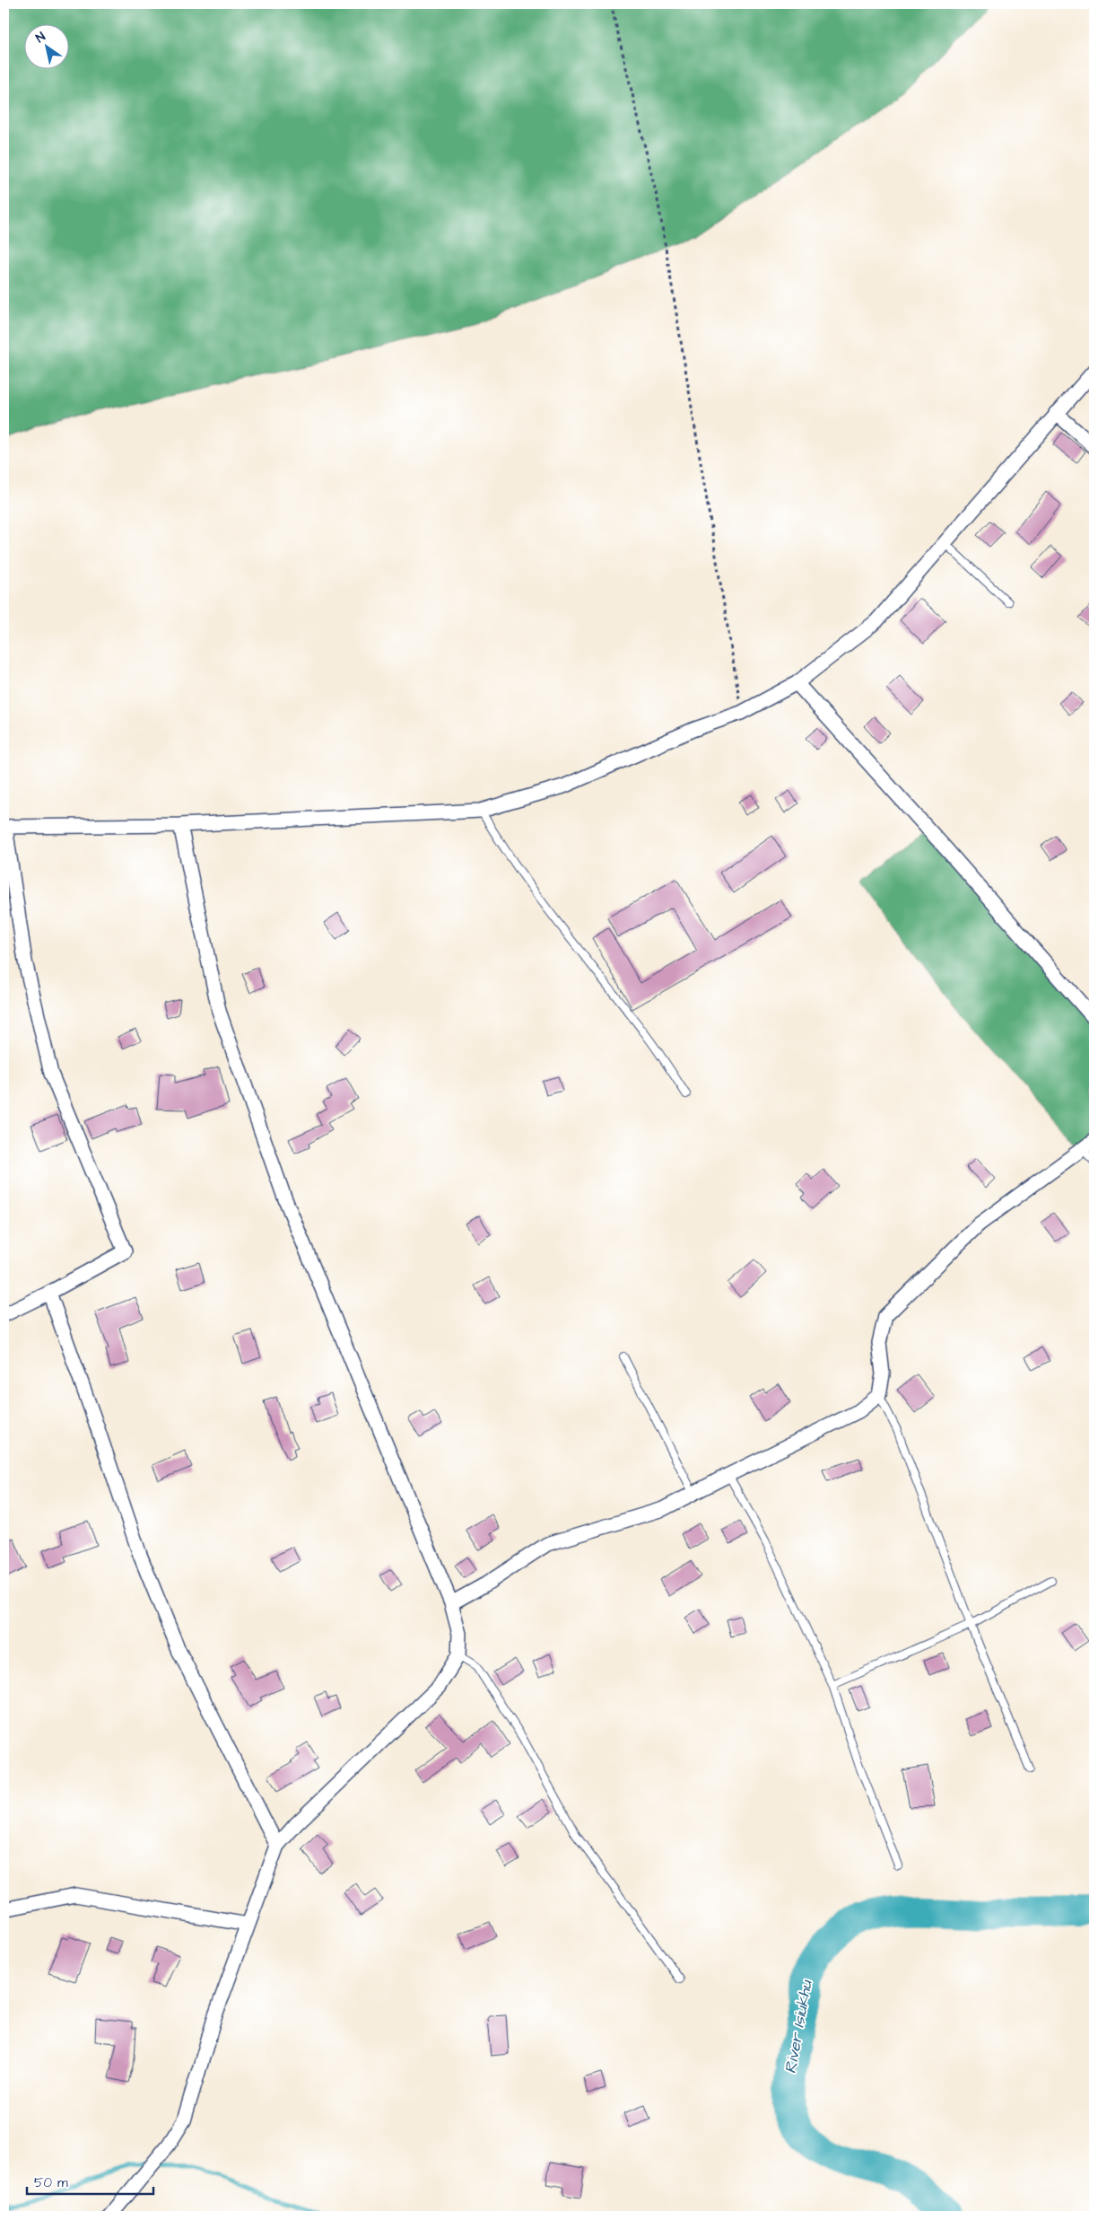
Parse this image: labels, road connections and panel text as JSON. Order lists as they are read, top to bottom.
{
  "water": ["River Isiukhu"],
  "scale_bar": "50 m",
  "north": "top left"
}
